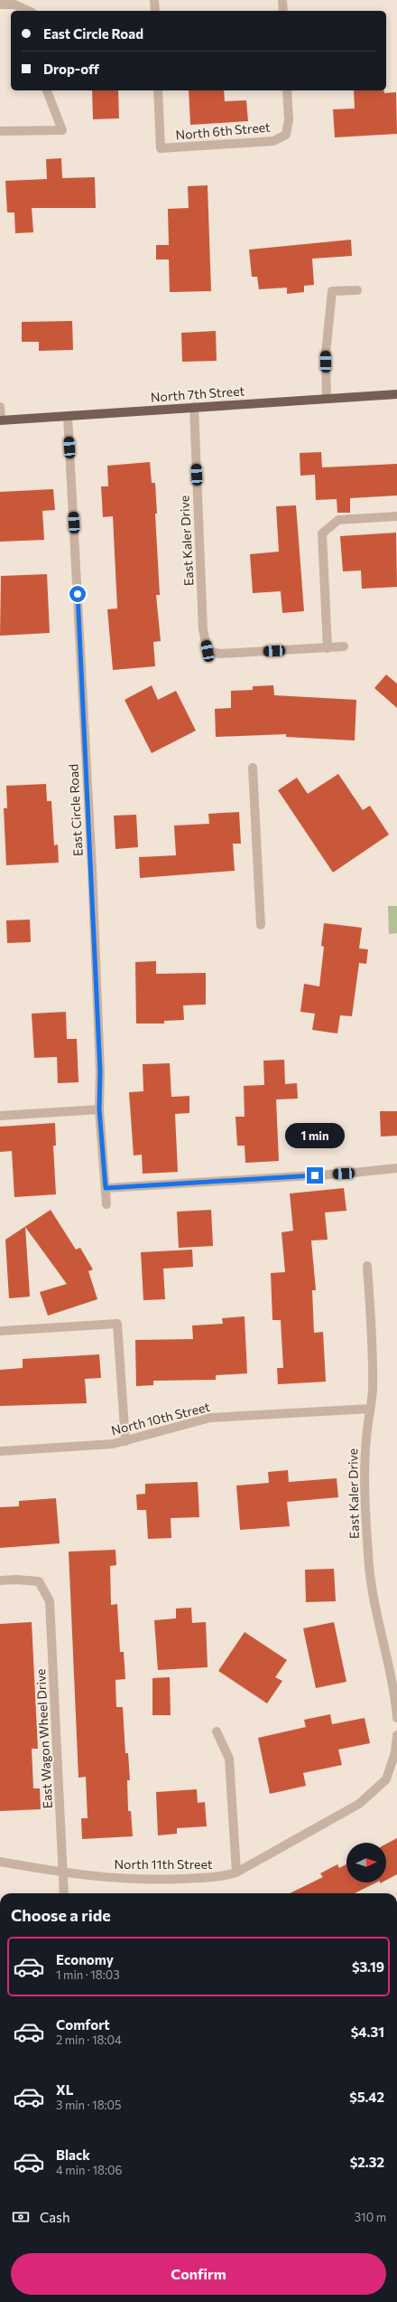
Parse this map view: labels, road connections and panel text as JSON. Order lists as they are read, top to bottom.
{
  "streets": {
    "main road": ["North 7th Street"],
    "street": [
      "North 6th Street",
      "East Kaler Drive",
      "East Circle Road",
      "North 10th Street",
      "East Wagon Wheel Drive",
      "North 11th Street"
    ]
  },
  "crossings": [
    ["North 7th Street", "East Kaler Drive"],
    ["North 7th Street", "East Circle Road"],
    ["East Kaler Drive", "North 10th Street"],
    ["East Wagon Wheel Drive", "North 11th Street"]
  ],
  "north": "right",
  "page": {
    "banner": ["East Circle Road", "Drop-off"],
    "bubble": "1 min",
    "heading": "Choose a ride",
    "list": [
      {
        "name": "Economy",
        "note": "1 min · 18:03",
        "value": "$3.19"
      },
      {
        "name": "Comfort",
        "note": "2 min · 18:04",
        "value": "$4.31"
      },
      {
        "name": "XL",
        "note": "3 min · 18:05",
        "value": "$5.42"
      },
      {
        "name": "Black",
        "note": "4 min · 18:06",
        "value": "$2.32"
      }
    ],
    "pay": ["Cash", "310 m"],
    "buttons": "Confirm"
  }
}
